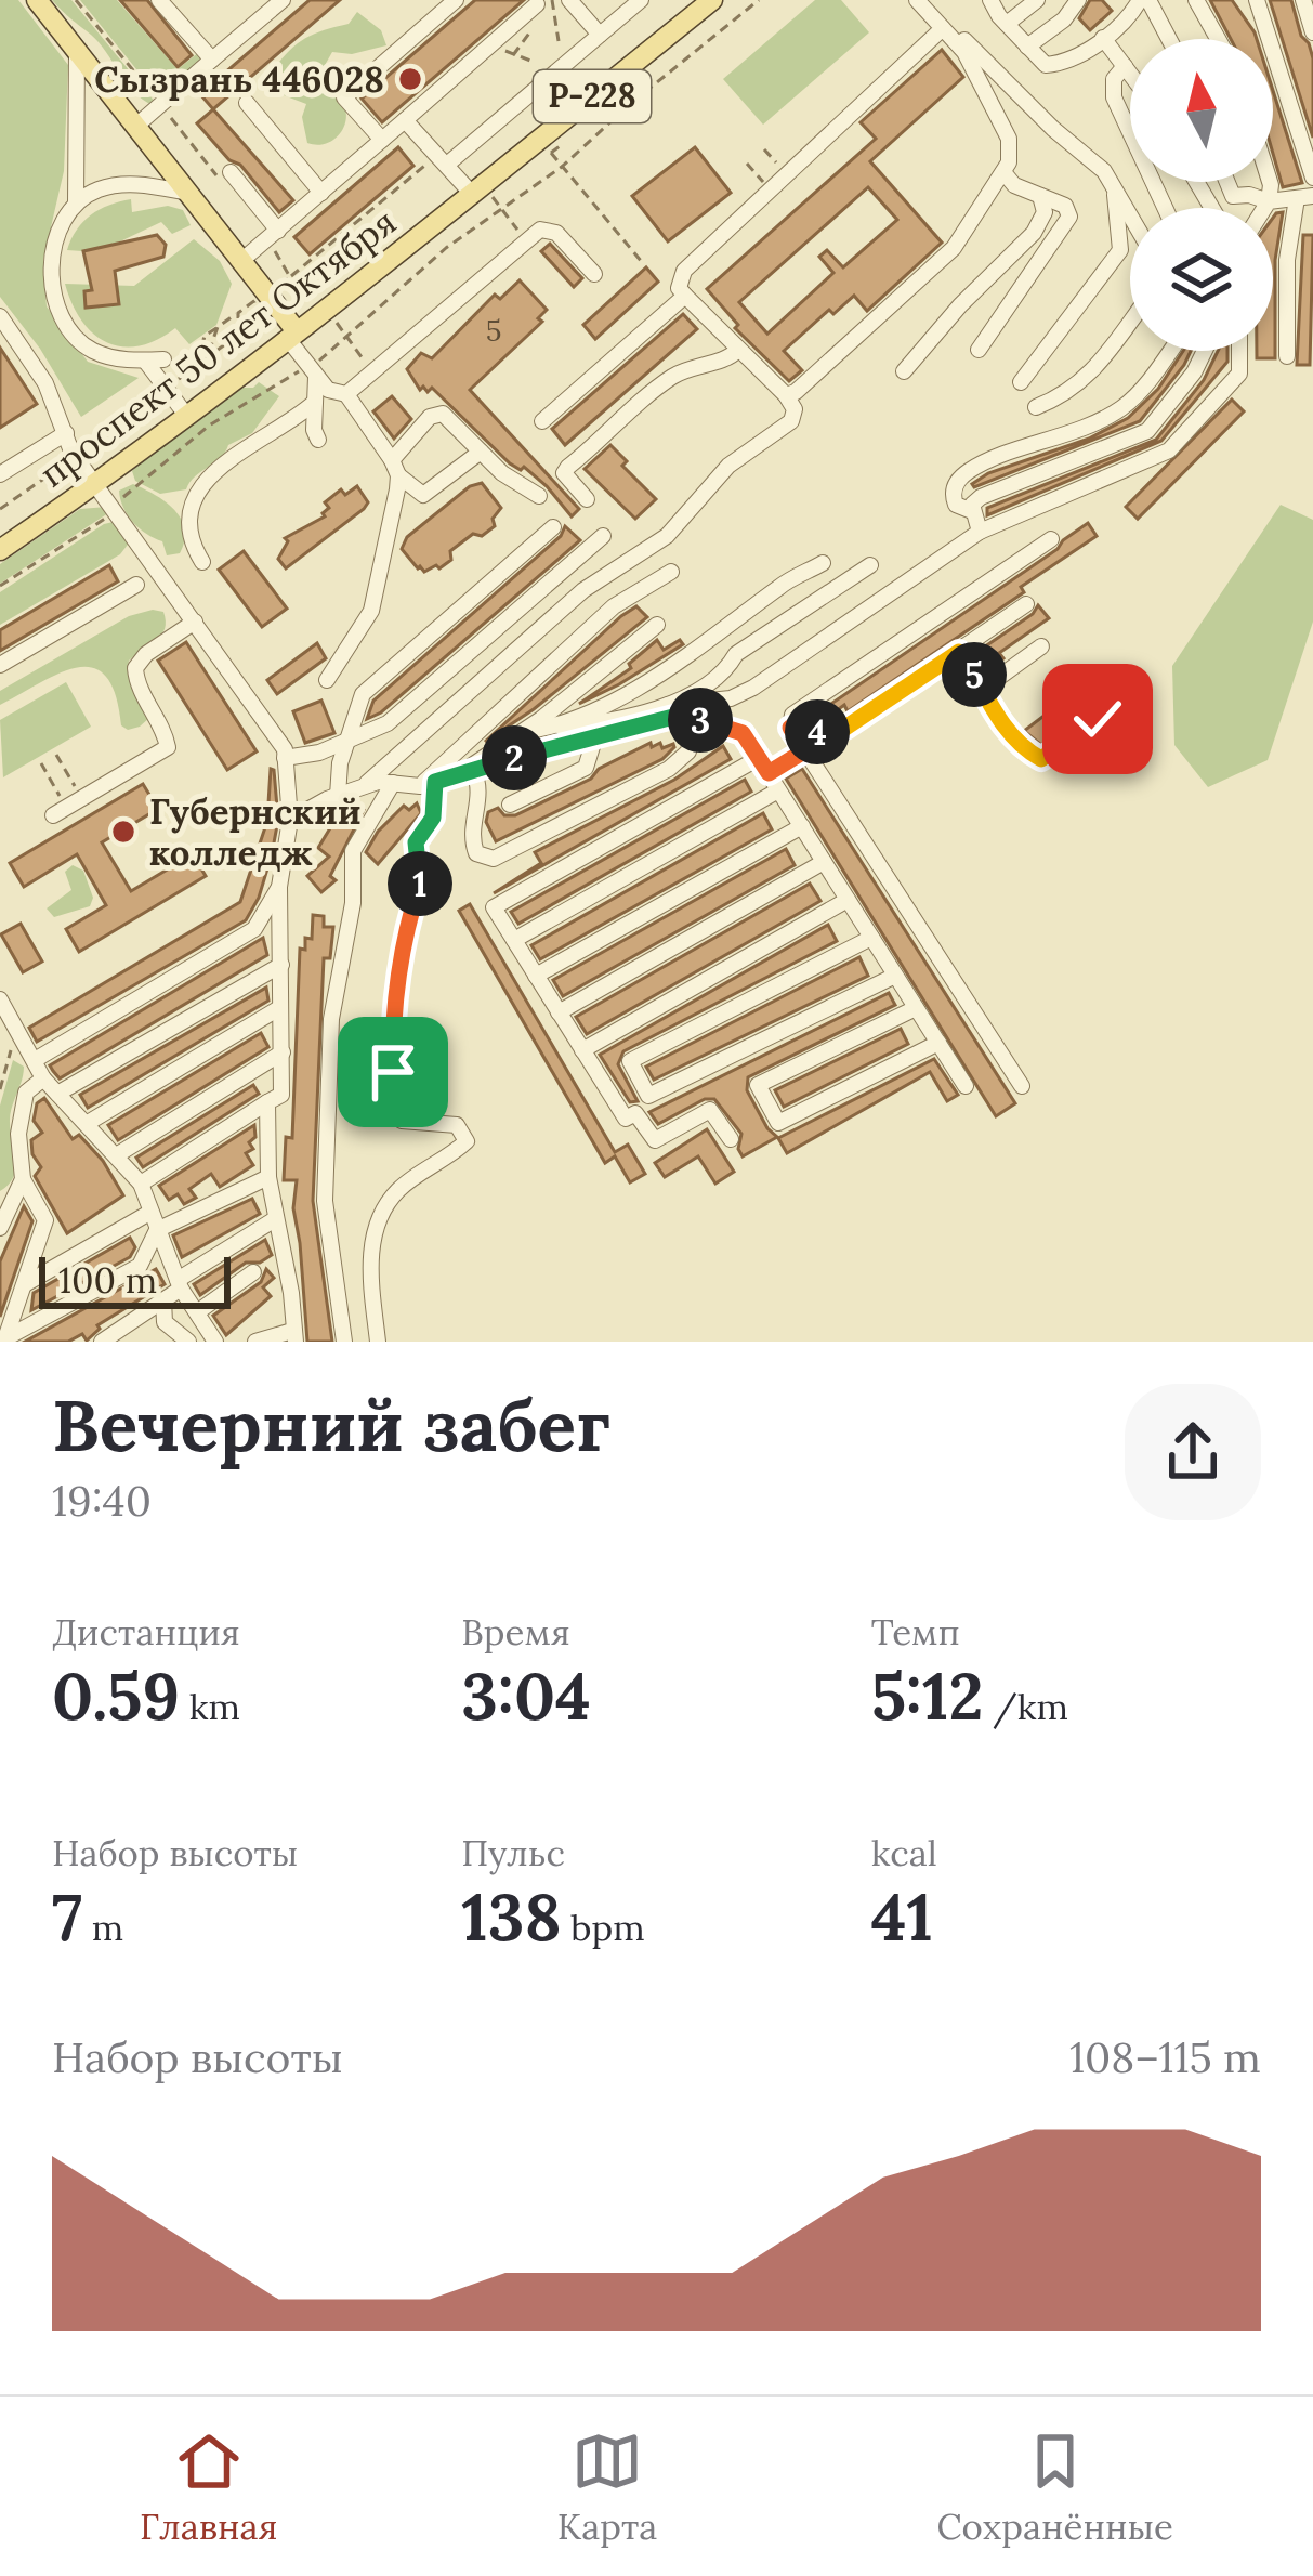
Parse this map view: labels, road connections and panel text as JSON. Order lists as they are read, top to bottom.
{
  "streets": {
    "main road": ["Р-228", "проспект 50 лет Октября"]
  },
  "places": ["Сызрань 446028", "Губернский колледж"],
  "house_numbers": ["5"],
  "scale_bar": "100 m",
  "north": "top",
  "page": {
    "pins": [
      "5",
      "3",
      "4",
      "2",
      "1"
    ],
    "scale": "100 m",
    "heading": ["Вечерний забег", "19:40"],
    "stats": [
      ["Дистанция", "0.59 km"],
      ["Время", "3:04"],
      ["Темп", "5:12 /km"],
      ["Набор высоты", "7 m"],
      ["Пульс", "138 bpm"],
      ["kcal", "41"]
    ],
    "chart": ["Набор высоты", "108–115 m"],
    "tabs": ["Главная", "Карта", "Сохранённые"]
  }
}
